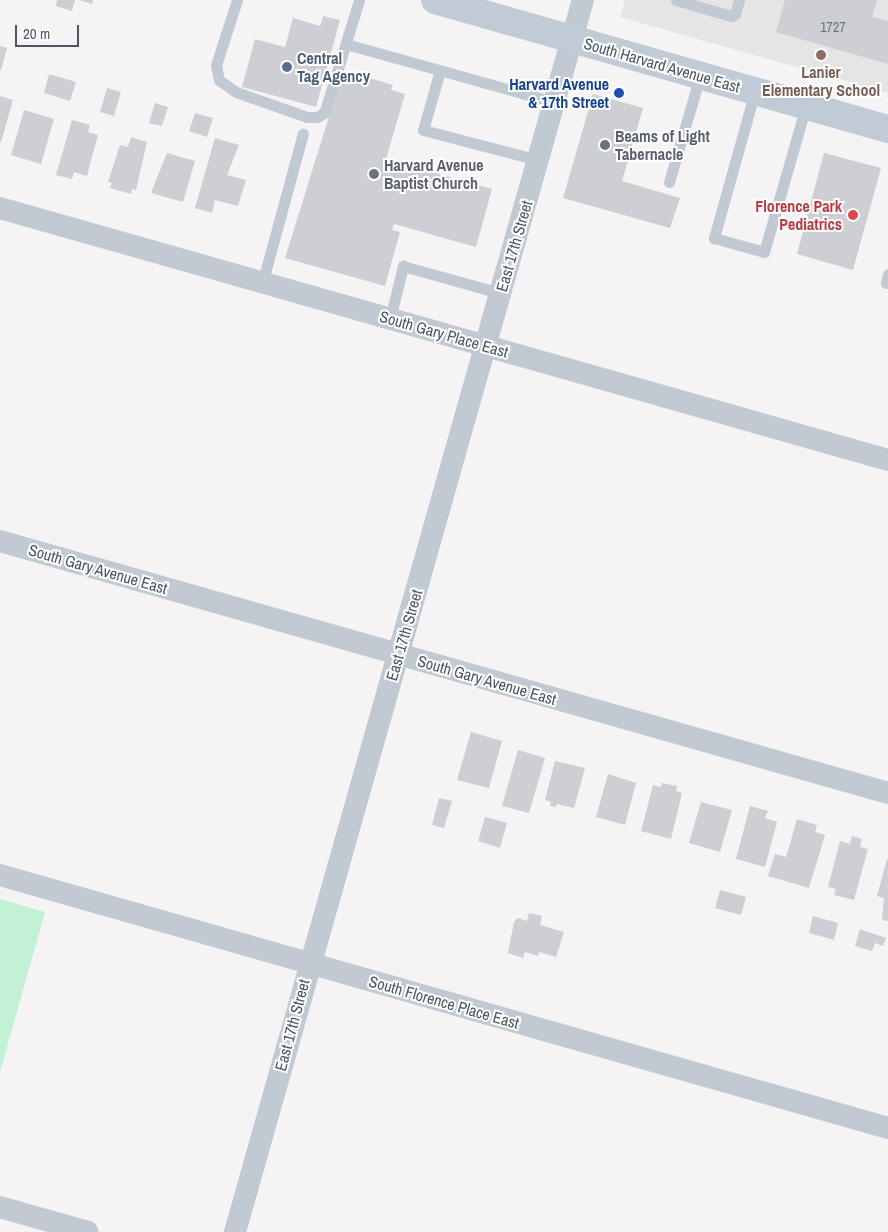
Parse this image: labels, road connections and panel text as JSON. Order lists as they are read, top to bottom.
{
  "streets": {
    "main road": ["South Harvard Avenue East"],
    "street": [
      "East 17th Street",
      "South Gary Place East",
      "South Gary Avenue East",
      "South Florence Place East"
    ]
  },
  "crossings": [
    ["South Harvard Avenue East", "East 17th Street"],
    ["East 17th Street", "South Gary Place East"],
    ["East 17th Street", "South Gary Avenue East"],
    ["East 17th Street", "South Florence Place East"]
  ],
  "places": [
    "Lanier Elementary School",
    "Central Tag Agency",
    "Harvard Avenue & 17th Street",
    "Beams of Light Tabernacle",
    "Harvard Avenue Baptist Church",
    "Florence Park Pediatrics"
  ],
  "house_numbers": ["1727"],
  "scale_bar": "20 m"
}
